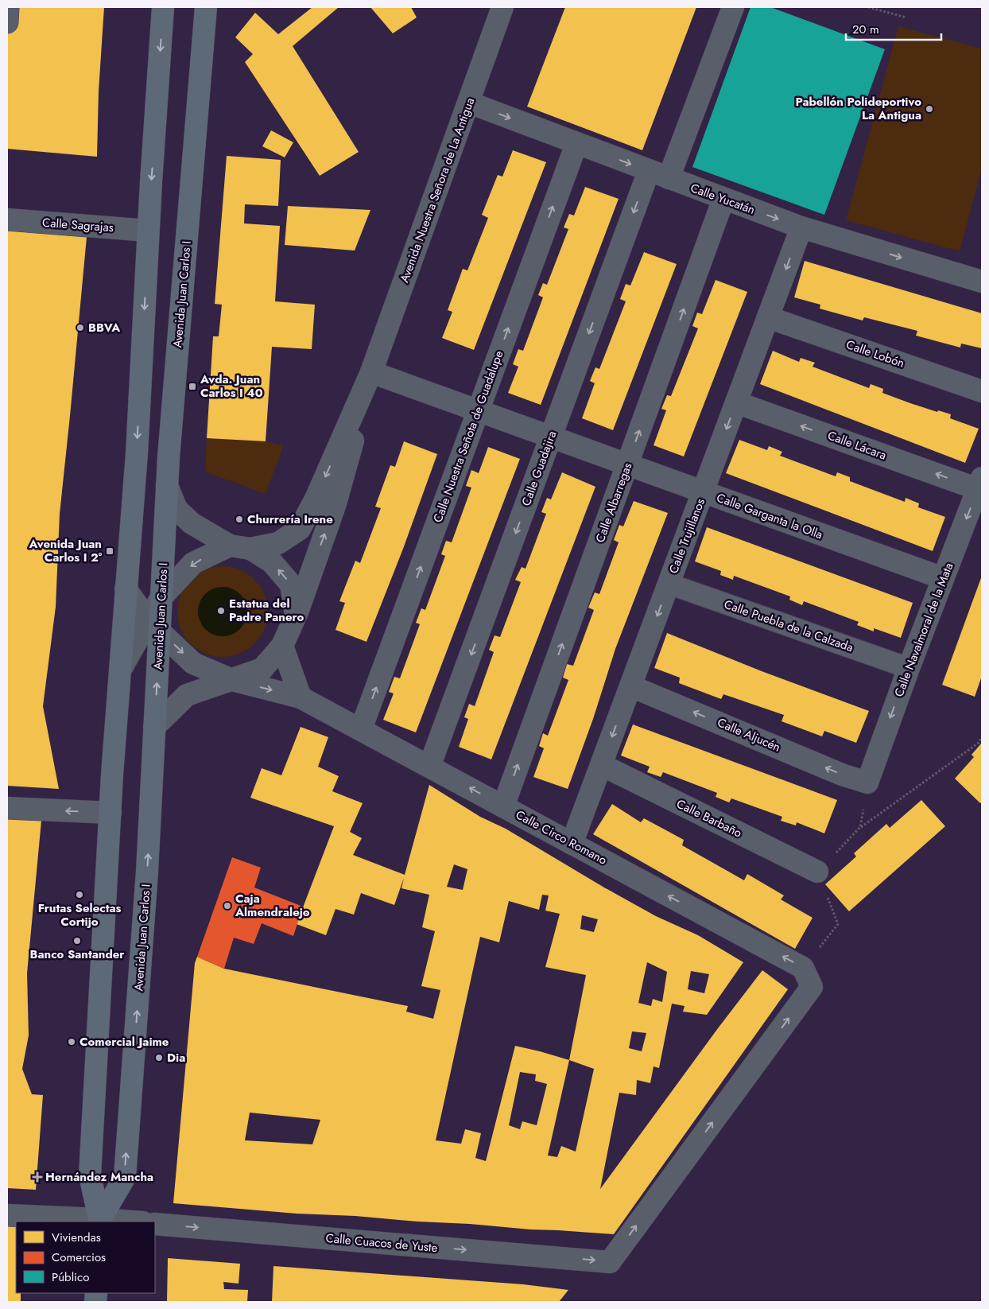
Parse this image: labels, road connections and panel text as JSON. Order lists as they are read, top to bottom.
{
  "streets": {
    "main road": ["Avenida Juan Carlos I"],
    "street": [
      "Avenida Nuestra Señora de La Antigua",
      "Calle Yucatán",
      "Calle Sagrajas",
      "Calle Lobón",
      "Calle Nuestra Señota de Guadalupe",
      "Calle Lácara",
      "Calle Guadajira",
      "Calle Albarregas",
      "Calle Garganta la Olla",
      "Calle Trujillanos",
      "Calle Puebla de la Calzada",
      "Calle Navalmoral de la Mata",
      "Calle Aljucén",
      "Calle Barbaño",
      "Calle Circo Romano",
      "Calle Cuacos de Yuste"
    ]
  },
  "crossings": [
    ["Avenida Nuestra Señora de La Antigua", "Calle Yucatán"],
    ["Avenida Nuestra Señora de La Antigua", "Avenida Juan Carlos I"],
    ["Avenida Nuestra Señora de La Antigua", "Calle Garganta la Olla"],
    ["Avenida Nuestra Señora de La Antigua", "Calle Circo Romano"],
    ["Calle Yucatán", "Calle Nuestra Señota de Guadalupe"],
    ["Calle Yucatán", "Calle Guadajira"],
    ["Calle Yucatán", "Calle Albarregas"],
    ["Calle Yucatán", "Calle Trujillanos"],
    ["Avenida Juan Carlos I", "Calle Circo Romano"],
    ["Calle Lobón", "Calle Trujillanos"],
    ["Calle Nuestra Señota de Guadalupe", "Calle Garganta la Olla"],
    ["Calle Nuestra Señota de Guadalupe", "Calle Circo Romano"],
    ["Calle Lácara", "Calle Trujillanos"],
    ["Calle Lácara", "Calle Navalmoral de la Mata"],
    ["Calle Guadajira", "Calle Garganta la Olla"],
    ["Calle Guadajira", "Calle Circo Romano"],
    ["Calle Albarregas", "Calle Garganta la Olla"],
    ["Calle Albarregas", "Calle Circo Romano"],
    ["Calle Garganta la Olla", "Calle Trujillanos"],
    ["Calle Garganta la Olla", "Calle Navalmoral de la Mata"],
    ["Calle Trujillanos", "Calle Puebla de la Calzada"],
    ["Calle Trujillanos", "Calle Aljucén"],
    ["Calle Trujillanos", "Calle Barbaño"],
    ["Calle Trujillanos", "Calle Circo Romano"],
    ["Calle Puebla de la Calzada", "Calle Navalmoral de la Mata"],
    ["Calle Navalmoral de la Mata", "Calle Aljucén"],
    ["Calle Circo Romano", "Calle Cuacos de Yuste"]
  ],
  "one_way": [
    "Calle Yucatán",
    "Calle Nuestra Señota de Guadalupe",
    "Calle Lácara",
    "Calle Guadajira",
    "Calle Albarregas",
    "Calle Trujillanos",
    "Calle Navalmoral de la Mata",
    "Calle Aljucén",
    "Calle Cuacos de Yuste"
  ],
  "places": {
    "other": [
      "Pabellón Polideportivo La Antigua",
      "BBVA",
      "Churrería Irene",
      "Estatua del Padre Panero",
      "Frutas Selectas Cortijo",
      "Caja Almendralejo",
      "Banco Santander",
      "Comercial Jaime",
      "Dia"
    ],
    "transit": ["Avda. Juan Carlos I 40", "Avenida Juan Carlos I 2º"],
    "health": ["Hernández Mancha"]
  },
  "legend": ["Viviendas", "Comercios", "Público"],
  "scale_bar": "20 m"
}
